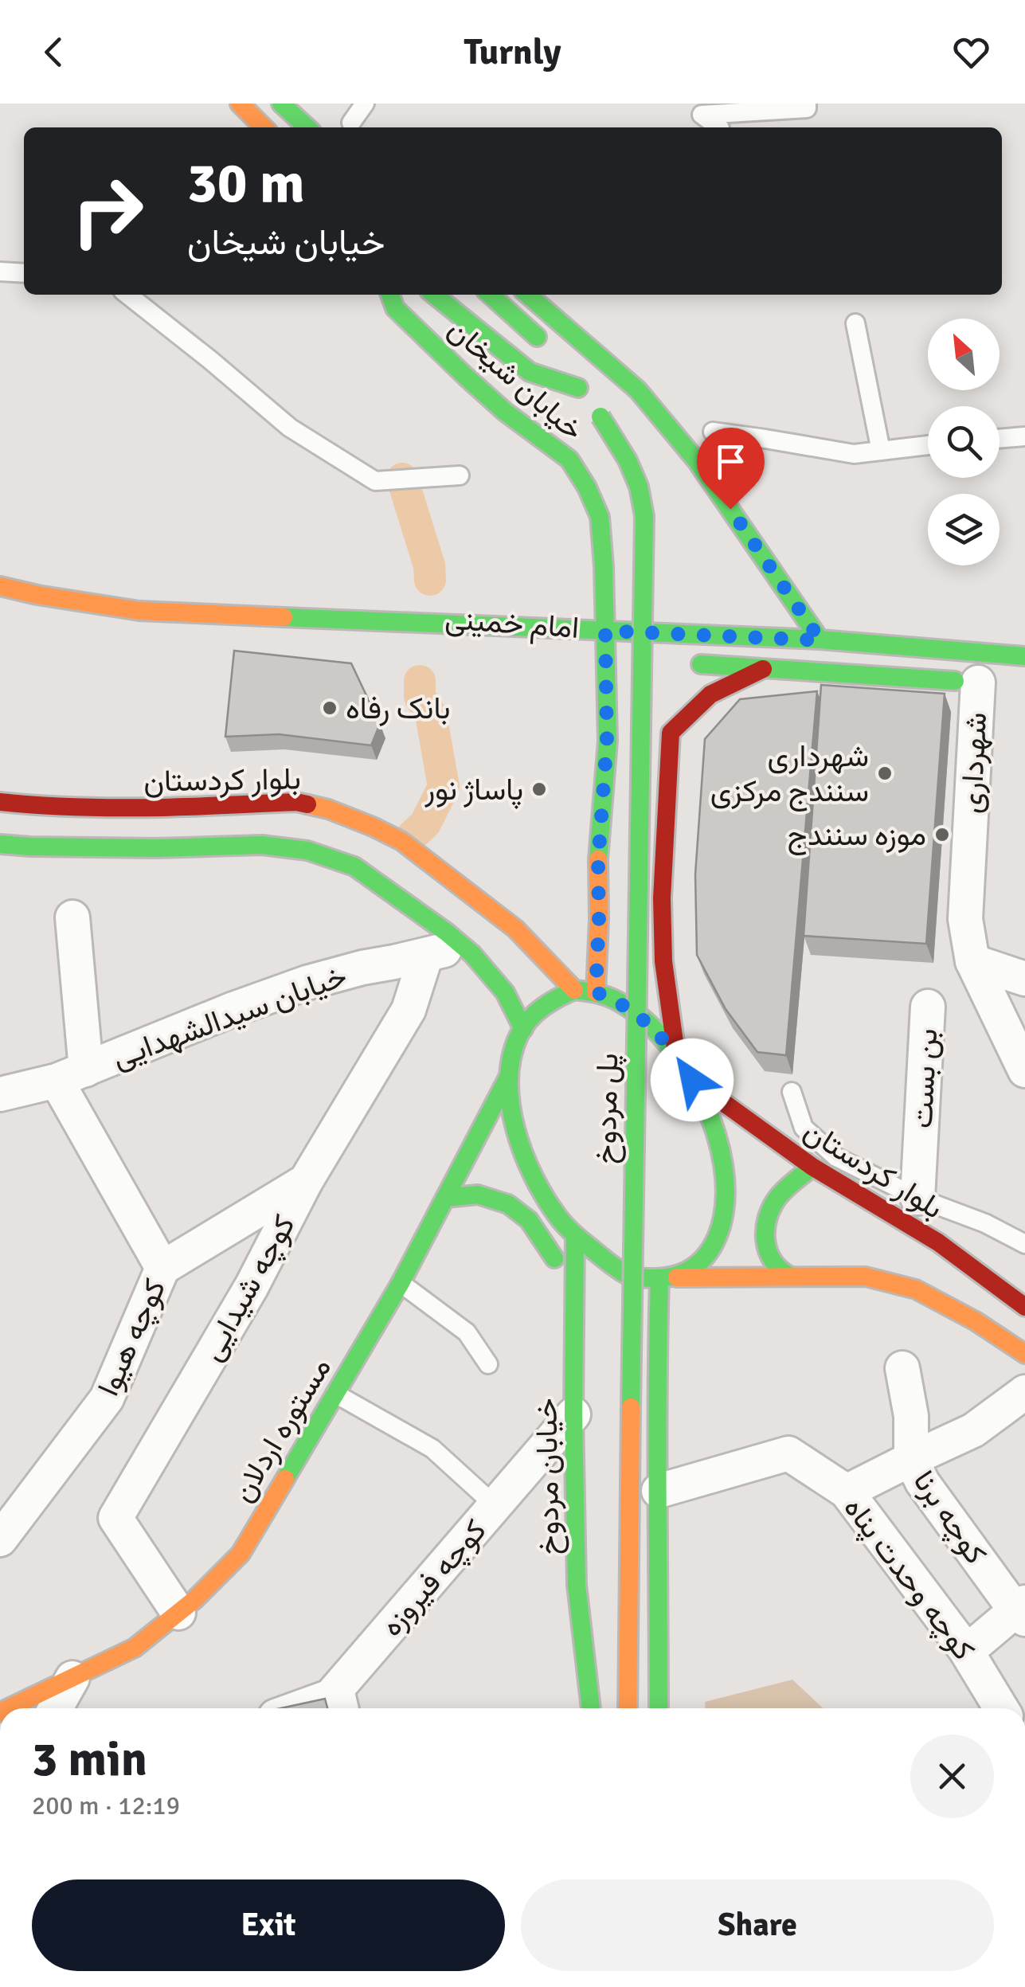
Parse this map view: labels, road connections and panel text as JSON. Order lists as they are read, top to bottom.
{
  "streets": {
    "main road": [
      "خیابان شیخان",
      "امام خمینی",
      "بلوار کردستان",
      "پل مردوخ",
      "مستوره اردلان",
      "خیابان مردوخ"
    ],
    "street": [
      "شهرداری",
      "خیابان سیدالشهدایی",
      "بن بست",
      "کوچه شیدایی",
      "کوچه هیوا",
      "کوچه برنا",
      "کوچه فیروزه",
      "کوچه وحدت پناه"
    ]
  },
  "crossings": [
    ["خیابان شیخان", "امام خمینی"],
    ["خیابان شیخان", "بلوار کردستان"],
    ["خیابان شیخان", "مستوره اردلان"],
    ["خیابان شیخان", "خیابان مردوخ"],
    ["بلوار کردستان", "مستوره اردلان"],
    ["بلوار کردستان", "خیابان مردوخ"],
    ["خیابان سیدالشهدایی", "کوچه شیدایی"],
    ["خیابان سیدالشهدایی", "کوچه هیوا"],
    ["کوچه شیدایی", "مستوره اردلان"],
    ["مستوره اردلان", "خیابان مردوخ"],
    ["خیابان مردوخ", "کوچه فیروزه"]
  ],
  "places": [
    "بانک رفاه",
    "شهرداری سنندج مرکزی",
    "پاساژ نور",
    "موزه سنندج"
  ],
  "north": "top left",
  "page": {
    "header": "Turnly",
    "turn": ["30 m", "خیابان شیخان"],
    "heading": ["3 min", "200 m · 12:19"],
    "buttons": ["Exit", "Share"]
  }
}
